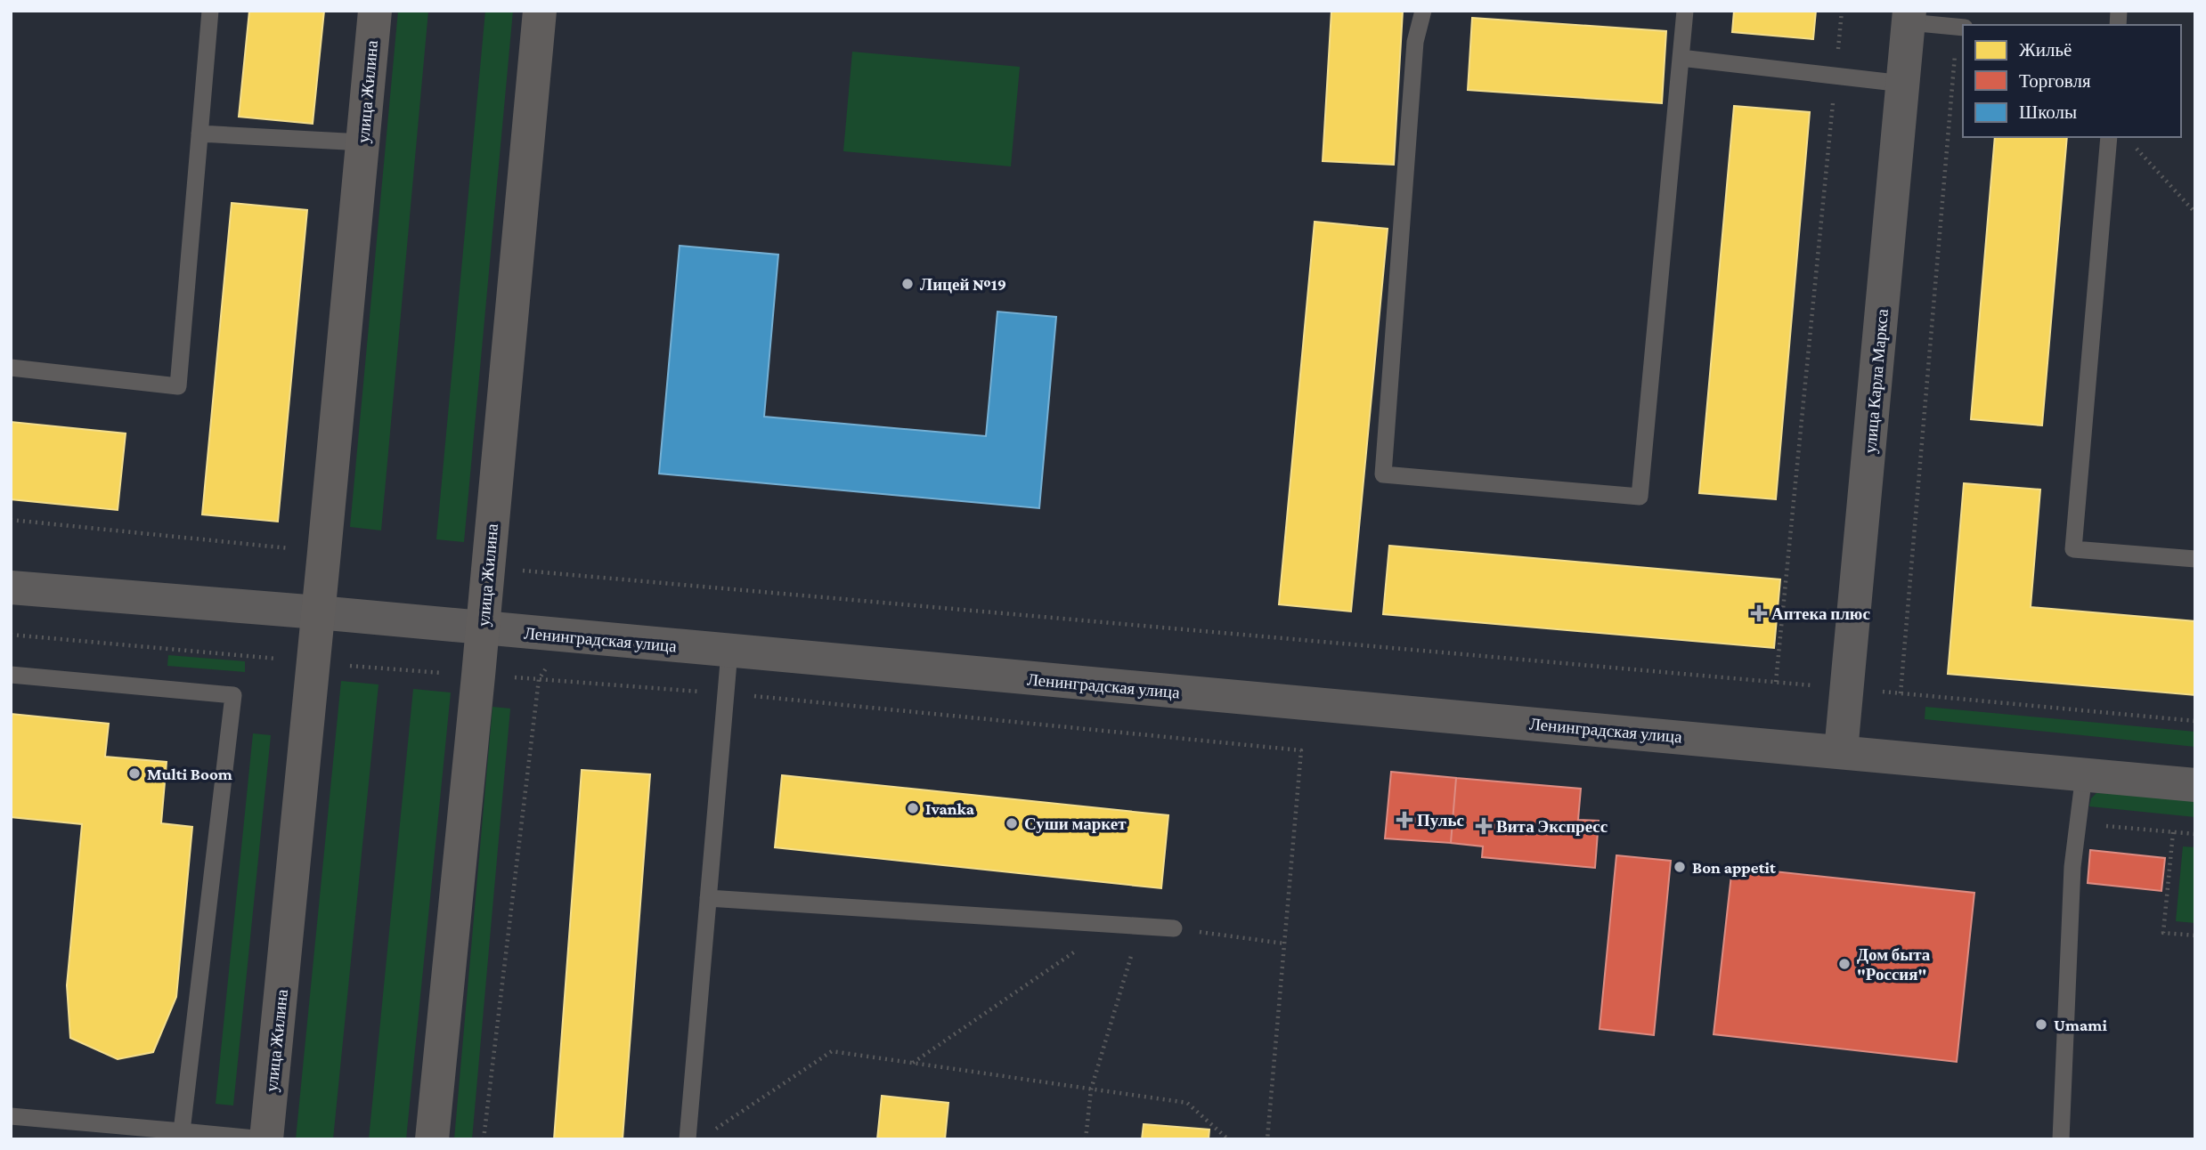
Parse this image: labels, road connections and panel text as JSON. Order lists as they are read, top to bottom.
{
  "streets": {
    "main road": ["улица Жилина"],
    "street": ["улица Карла Маркса", "Ленинградская улица"]
  },
  "crossings": [
    ["улица Жилина", "Ленинградская улица"],
    ["улица Карла Маркса", "Ленинградская улица"]
  ],
  "places": {
    "other": [
      "Лицей №19",
      "Multi Boom",
      "Ivanka",
      "Суши маркет",
      "Bon appetit",
      "Дом быта \"Россия\"",
      "Umami"
    ],
    "health": ["Аптека плюс", "Пульс", "Вита Экспресс"]
  },
  "legend": ["Жильё", "Торговля", "Школы"]
}
